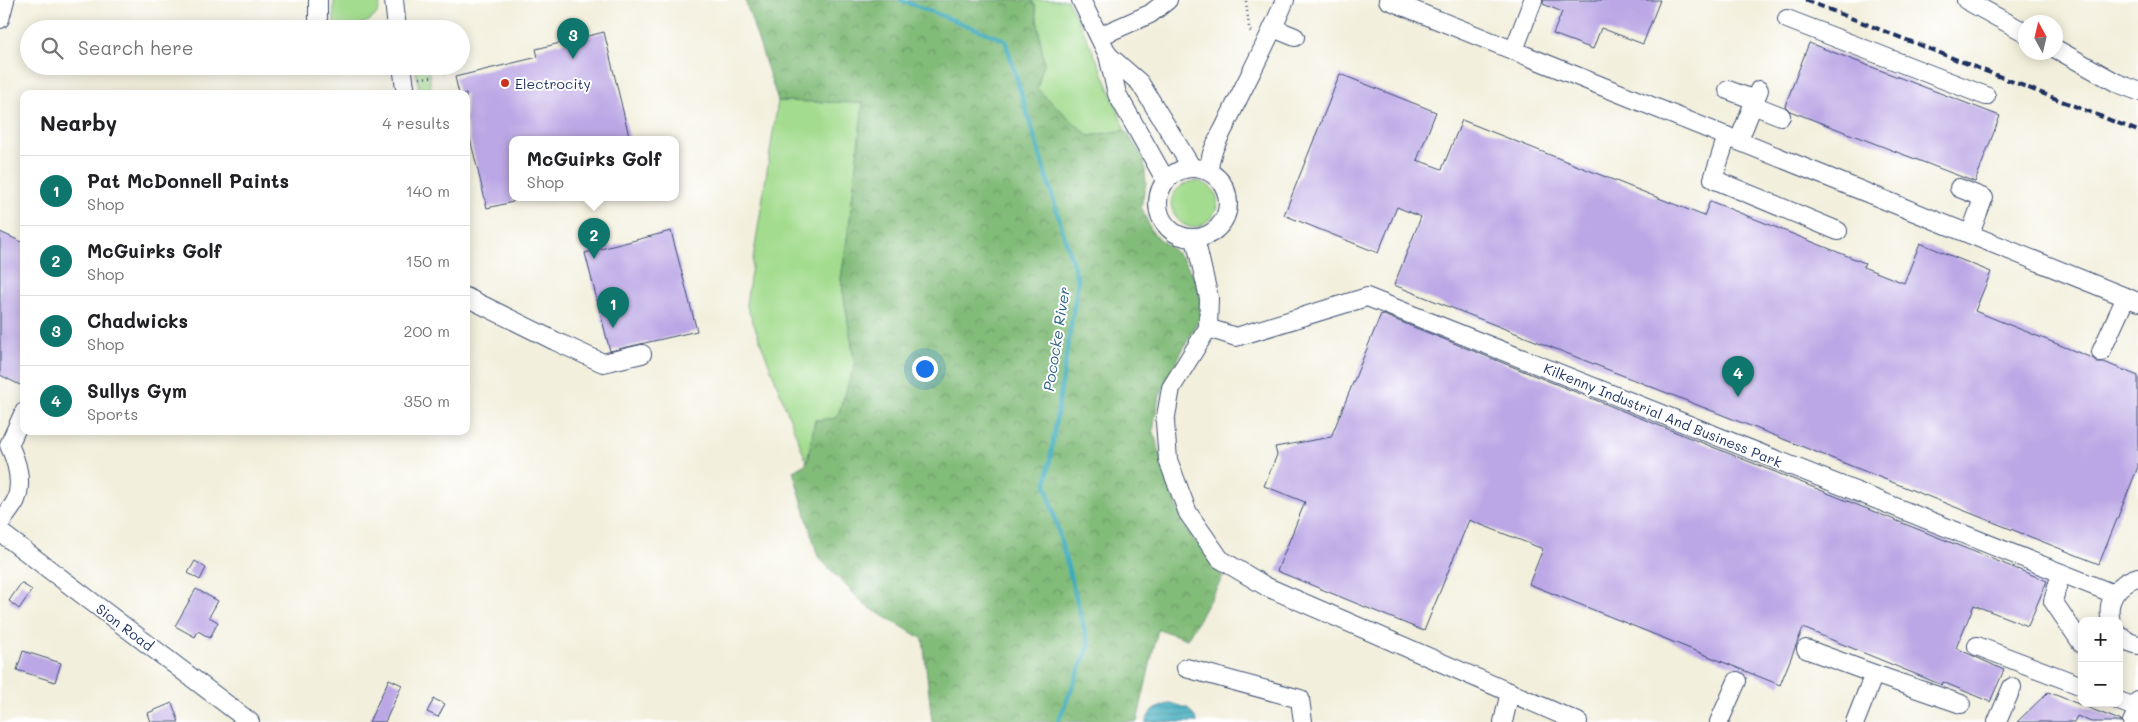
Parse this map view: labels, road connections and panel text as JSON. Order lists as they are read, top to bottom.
{
  "streets": {
    "street": ["Kilkenny Industrial And Business Park", "Sion Road"]
  },
  "water": ["Pococke River"],
  "places": ["Electrocity"],
  "north": "top",
  "page": {
    "pins": [
      "3",
      "2",
      "1",
      "4"
    ],
    "search": "Search here",
    "heading": ["Nearby", "4 results"],
    "popup": ["McGuirks Golf", "Shop"],
    "list": [
      {
        "mark": "1",
        "name": "Pat McDonnell Paints",
        "note": "Shop",
        "value": "140 m"
      },
      {
        "mark": "2",
        "name": "McGuirks Golf",
        "note": "Shop",
        "value": "150 m"
      },
      {
        "mark": "3",
        "name": "Chadwicks",
        "note": "Shop",
        "value": "200 m"
      },
      {
        "mark": "4",
        "name": "Sullys Gym",
        "note": "Sports",
        "value": "350 m"
      }
    ],
    "map_buttons": ["+", "−"]
  }
}
